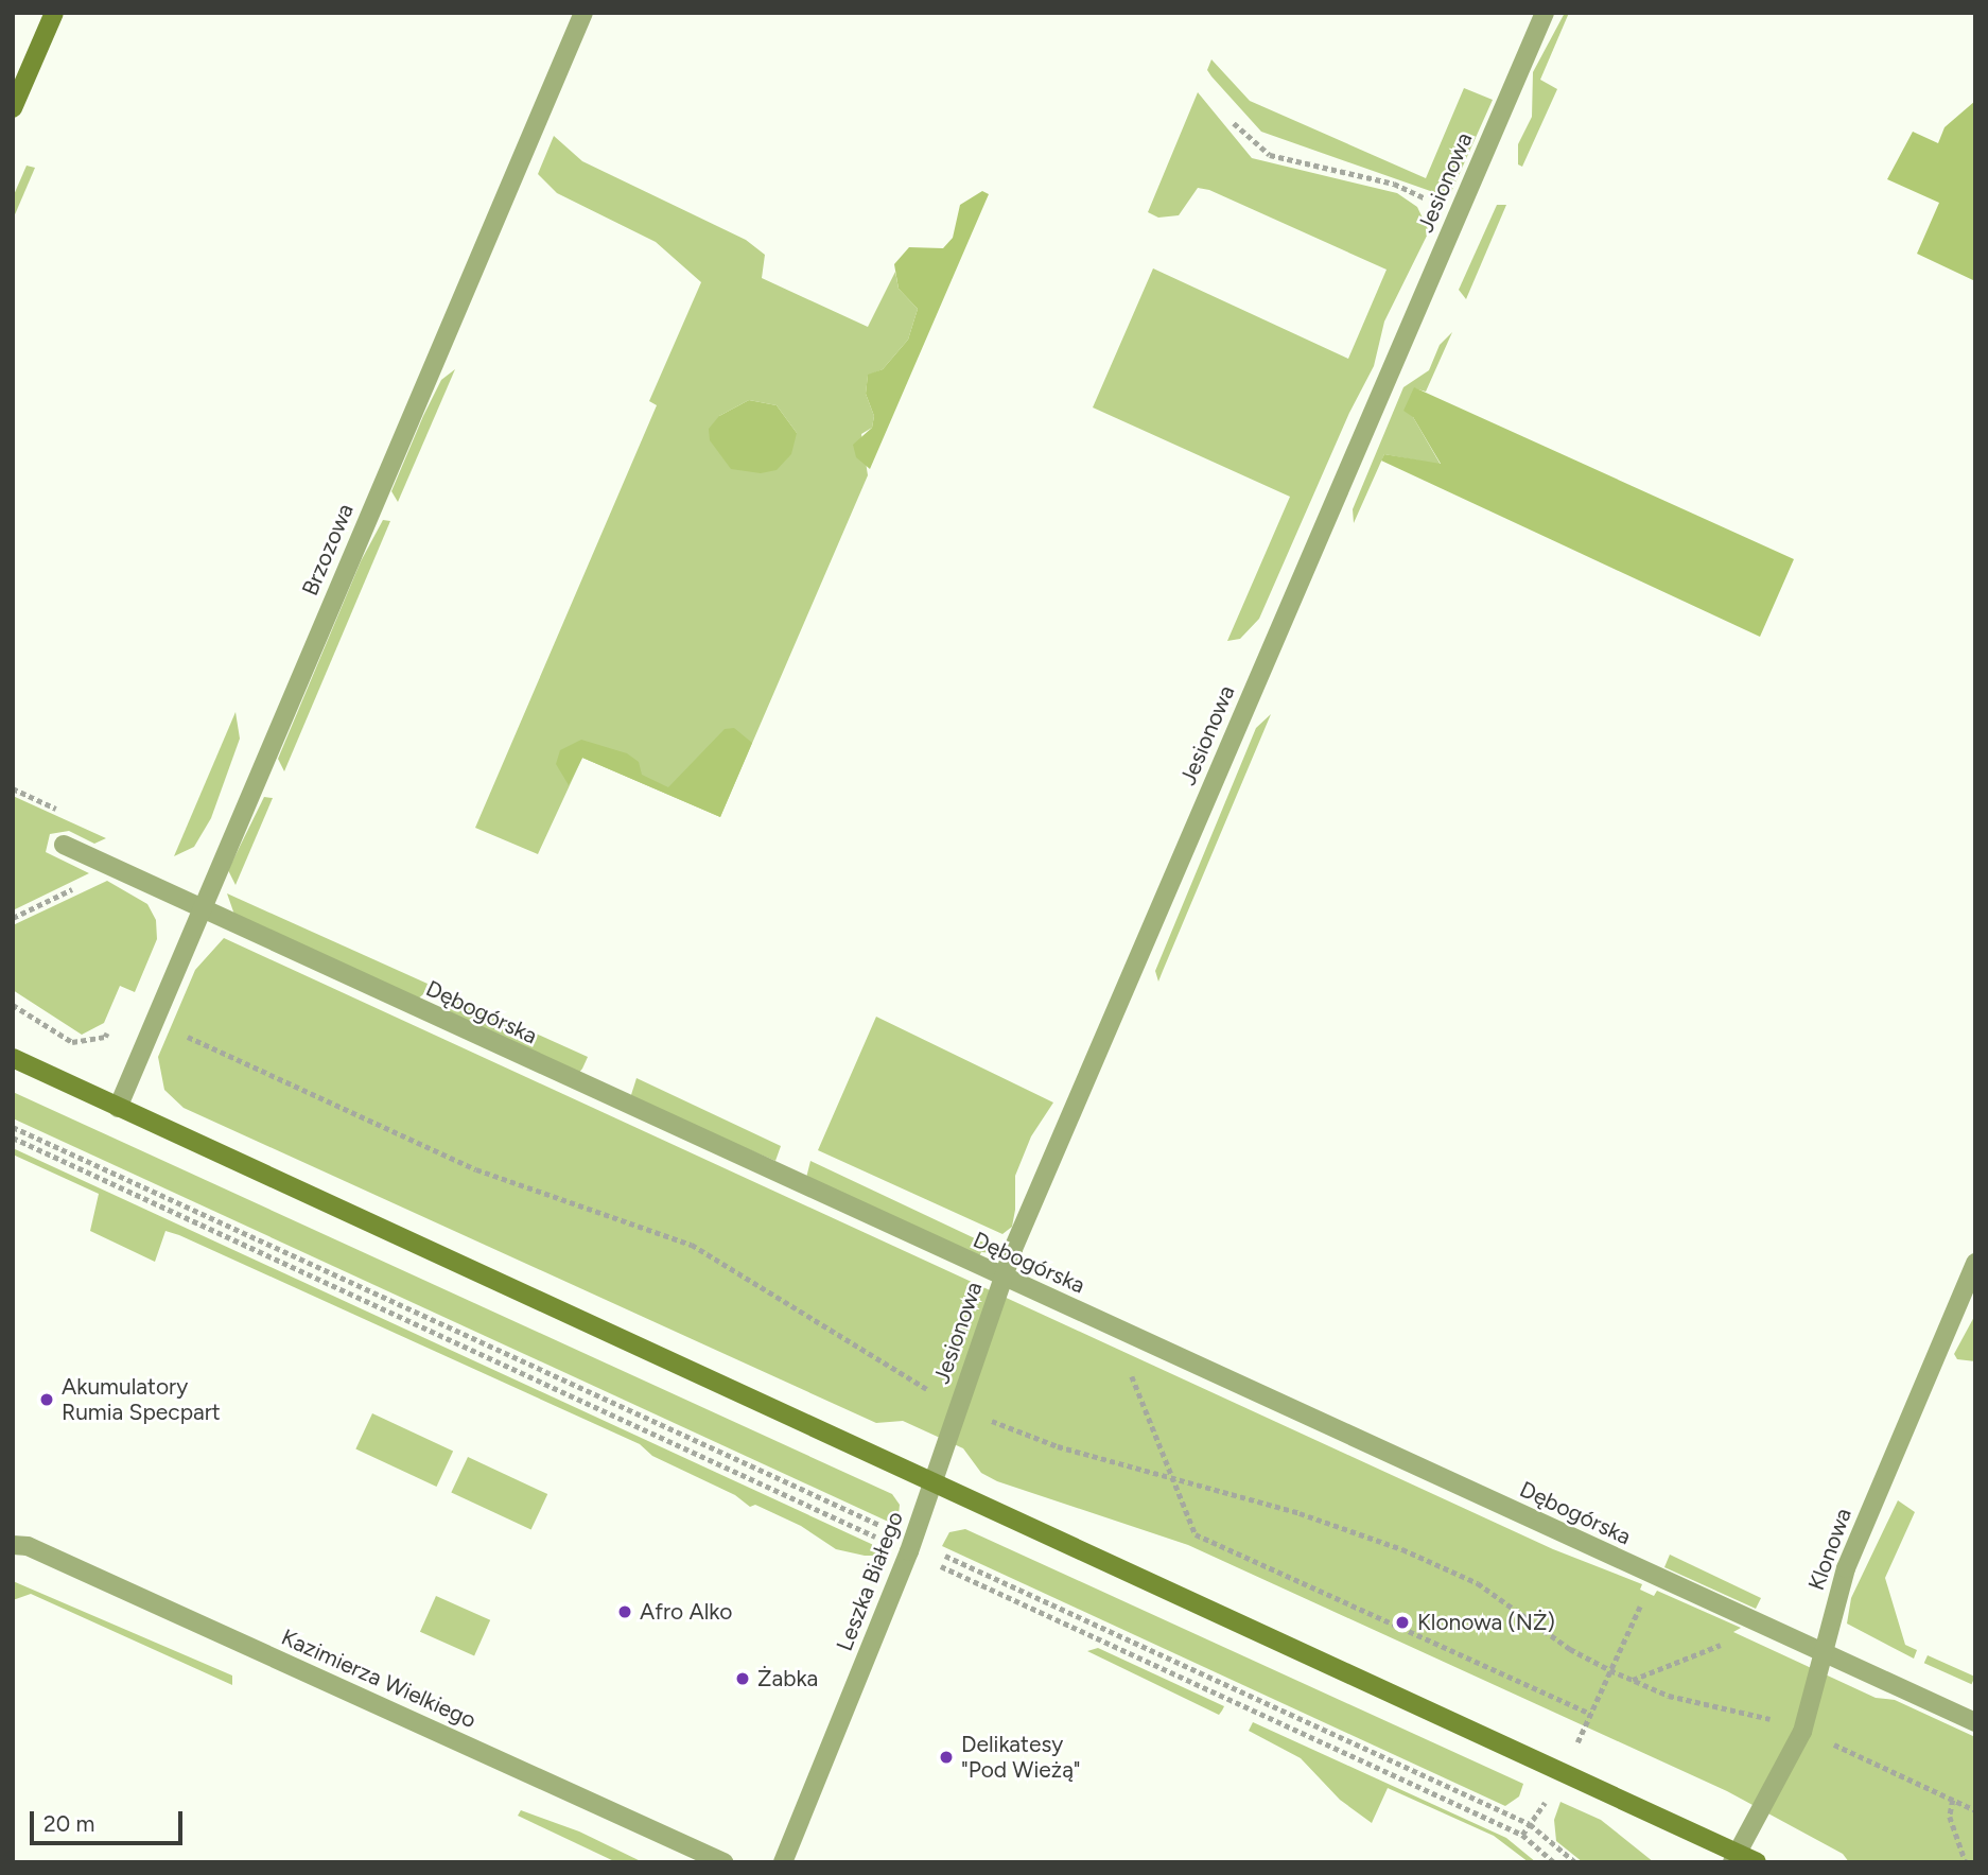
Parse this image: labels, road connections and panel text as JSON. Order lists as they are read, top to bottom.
{
  "streets": {
    "street": [
      "Jesionowa",
      "Brzozowa",
      "Dębogórska",
      "Klonowa",
      "Leszka Białego",
      "Kazimierza Wielkiego"
    ]
  },
  "crossings": [
    ["Jesionowa", "Dębogórska"],
    ["Jesionowa", "Leszka Białego"],
    ["Brzozowa", "Dębogórska"],
    ["Dębogórska", "Klonowa"]
  ],
  "places": [
    "Akumulatory Rumia Specpart",
    "Afro Alko",
    "Klonowa (NŻ)",
    "Żabka",
    "Delikatesy \"Pod Wieżą\""
  ],
  "scale_bar": "20 m"
}
